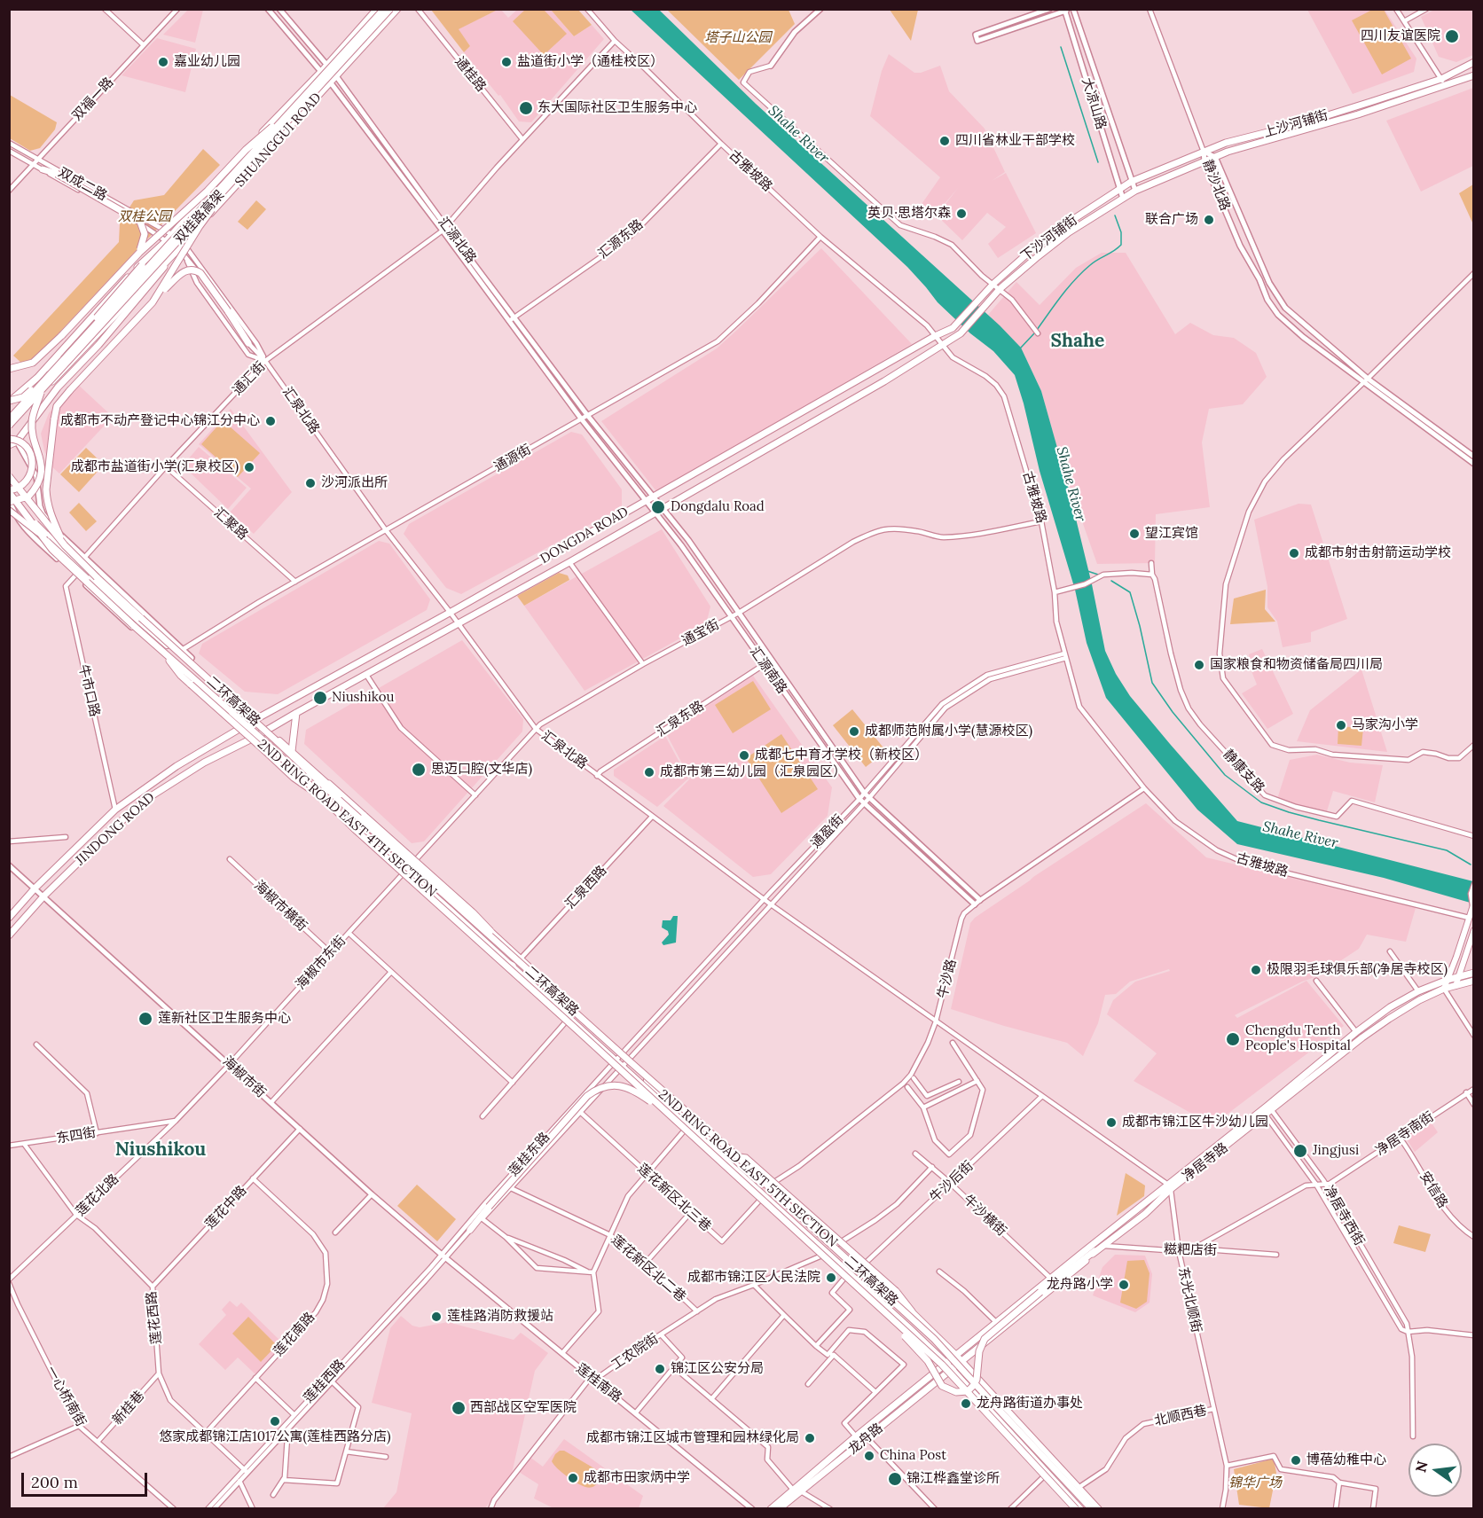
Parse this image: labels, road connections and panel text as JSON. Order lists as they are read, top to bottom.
{
  "streets": {
    "main road": [
      "上沙河铺街",
      "SHUANGGUI ROAD",
      "双桂路高架",
      "下沙河铺街",
      "DONGDA ROAD",
      "二环高架路",
      "2ND RING ROAD EAST 4TH SECTION",
      "JINDONG ROAD",
      "净居寺路",
      "2ND RING ROAD EAST 5TH SECTION",
      "龙舟路"
    ],
    "street": [
      "通桂路",
      "双福一路",
      "大凉山路",
      "古雅坡路",
      "双成二路",
      "静沙北路",
      "汇源东路",
      "汇源北路",
      "通汇街",
      "汇泉北路",
      "通源街",
      "汇聚路",
      "通宝街",
      "汇源南路",
      "牛市口路",
      "汇泉东路",
      "静康支路",
      "通盈街",
      "汇泉西路",
      "海椒市横街",
      "海椒市东街",
      "牛沙路",
      "海椒市街",
      "净居寺南街",
      "东四街",
      "莲桂东路",
      "牛沙后街",
      "安信路",
      "莲花北路",
      "莲花新区北三巷",
      "莲花中路",
      "牛沙横街",
      "净居寺西街",
      "糍粑店街",
      "莲花新区北二巷",
      "东光北顺街",
      "莲花西路",
      "莲花南路",
      "工农院街",
      "莲桂西路",
      "莲桂南路",
      "一心桥南街",
      "新桂巷",
      "北顺西巷"
    ]
  },
  "crossings": [
    ["通桂路", "通汇街"],
    ["双福一路", "双成二路"],
    ["大凉山路", "上沙河铺街"],
    ["大凉山路", "下沙河铺街"],
    ["上沙河铺街", "静沙北路"],
    ["上沙河铺街", "下沙河铺街"],
    ["SHUANGGUI ROAD", "双成二路"],
    ["SHUANGGUI ROAD", "汇源北路"],
    ["SHUANGGUI ROAD", "汇泉北路"],
    ["古雅坡路", "汇源东路"],
    ["古雅坡路", "通汇街"],
    ["古雅坡路", "通源街"],
    ["古雅坡路", "DONGDA ROAD"],
    ["古雅坡路", "通宝街"],
    ["古雅坡路", "通盈街"],
    ["古雅坡路", "牛沙路"],
    ["双成二路", "汇泉北路"],
    ["下沙河铺街", "DONGDA ROAD"],
    ["汇源东路", "汇源北路"],
    ["汇源北路", "通汇街"],
    ["汇源北路", "通源街"],
    ["汇源北路", "汇源南路"],
    ["通汇街", "汇泉北路"],
    ["通汇街", "汇聚路"],
    ["汇泉北路", "通源街"],
    ["汇泉北路", "DONGDA ROAD"],
    ["汇泉北路", "通宝街"],
    ["汇泉北路", "汇泉东路"],
    ["汇泉北路", "通盈街"],
    ["汇泉北路", "汇泉西路"],
    ["汇泉北路", "牛沙路"],
    ["汇泉北路", "净居寺路"],
    ["汇泉北路", "牛沙后街"],
    ["汇泉北路", "东光北顺街"],
    ["通源街", "汇聚路"],
    ["通源街", "汇源南路"],
    ["DONGDA ROAD", "汇源南路"],
    ["DONGDA ROAD", "2ND RING ROAD EAST 4TH SECTION"],
    ["DONGDA ROAD", "JINDONG ROAD"],
    ["通宝街", "汇源南路"],
    ["通宝街", "2ND RING ROAD EAST 4TH SECTION"],
    ["通宝街", "海椒市东街"],
    ["汇源南路", "汇泉东路"],
    ["汇源南路", "通盈街"],
    ["汇源南路", "牛沙路"],
    ["牛市口路", "JINDONG ROAD"],
    ["二环高架路", "2ND RING ROAD EAST 4TH SECTION"],
    ["二环高架路", "汇泉西路"],
    ["2ND RING ROAD EAST 4TH SECTION", "JINDONG ROAD"],
    ["2ND RING ROAD EAST 4TH SECTION", "通盈街"],
    ["2ND RING ROAD EAST 4TH SECTION", "汇泉西路"],
    ["2ND RING ROAD EAST 4TH SECTION", "海椒市东街"],
    ["2ND RING ROAD EAST 4TH SECTION", "莲桂东路"],
    ["2ND RING ROAD EAST 4TH SECTION", "2ND RING ROAD EAST 5TH SECTION"],
    ["JINDONG ROAD", "海椒市街"],
    ["通盈街", "莲桂东路"],
    ["通盈街", "2ND RING ROAD EAST 5TH SECTION"],
    ["海椒市横街", "海椒市东街"],
    ["海椒市东街", "海椒市街"],
    ["海椒市东街", "莲花北路"],
    ["牛沙路", "2ND RING ROAD EAST 5TH SECTION"],
    ["海椒市街", "莲桂东路"],
    ["海椒市街", "莲花北路"],
    ["海椒市街", "莲花中路"],
    ["海椒市街", "莲桂西路"],
    ["海椒市街", "莲桂南路"],
    ["净居寺南街", "安信路"],
    ["净居寺南街", "净居寺西街"],
    ["净居寺南街", "糍粑店街"],
    ["东四街", "莲花北路"],
    ["东四街", "莲花西路"],
    ["莲桂东路", "2ND RING ROAD EAST 5TH SECTION"],
    ["莲桂东路", "莲花新区北三巷"],
    ["莲桂东路", "莲花新区北二巷"],
    ["莲桂东路", "莲桂西路"],
    ["莲桂东路", "莲桂南路"],
    ["净居寺路", "2ND RING ROAD EAST 5TH SECTION"],
    ["净居寺路", "牛沙横街"],
    ["净居寺路", "净居寺西街"],
    ["净居寺路", "糍粑店街"],
    ["净居寺路", "东光北顺街"],
    ["净居寺路", "龙舟路"],
    ["2ND RING ROAD EAST 5TH SECTION", "牛沙后街"],
    ["2ND RING ROAD EAST 5TH SECTION", "莲花新区北三巷"],
    ["2ND RING ROAD EAST 5TH SECTION", "工农院街"],
    ["2ND RING ROAD EAST 5TH SECTION", "北顺西巷"],
    ["2ND RING ROAD EAST 5TH SECTION", "龙舟路"],
    ["牛沙后街", "牛沙横街"],
    ["莲花北路", "莲花西路"],
    ["莲花北路", "一心桥南街"],
    ["莲花中路", "莲花西路"],
    ["莲花中路", "莲花南路"],
    ["糍粑店街", "东光北顺街"],
    ["莲花新区北二巷", "工农院街"],
    ["东光北顺街", "北顺西巷"],
    ["莲花西路", "莲花南路"],
    ["莲花西路", "莲桂西路"],
    ["莲花西路", "新桂巷"],
    ["工农院街", "莲桂南路"],
    ["莲桂西路", "莲桂南路"],
    ["一心桥南街", "新桂巷"]
  ],
  "districts": ["Shahe", "Niushikou"],
  "water": ["Shahe River"],
  "parks": ["塔子山公园", "双桂公园", "锦华广场"],
  "places": [
    "四川友谊医院",
    "嘉业幼儿园",
    "盐道街小学（通桂校区）",
    "东大国际社区卫生服务中心",
    "四川省林业干部学校",
    "英贝·思塔尔森",
    "联合广场",
    "成都市不动产登记中心锦江分中心",
    "成都市盐道街小学(汇泉校区)",
    "沙河派出所",
    "Dongdalu Road",
    "望江宾馆",
    "成都市射击射箭运动学校",
    "国家粮食和物资储备局四川局",
    "Niushikou",
    "马家沟小学",
    "成都师范附属小学(慧源校区)",
    "成都七中育才学校（新校区）",
    "思迈口腔(文华店)",
    "成都市第三幼儿园（汇泉园区）",
    "极限羽毛球俱乐部(净居寺校区)",
    "莲新社区卫生服务中心",
    "Chengdu Tenth People's Hospital",
    "成都市锦江区牛沙幼儿园",
    "Jingjusi",
    "成都市锦江区人民法院",
    "龙舟路小学",
    "莲桂路消防救援站",
    "锦江区公安分局",
    "龙舟路街道办事处",
    "西部战区空军医院",
    "悠家成都锦江店1017公寓(莲桂西路分店)",
    "成都市锦江区城市管理和园林绿化局",
    "China Post",
    "博蓓幼稚中心",
    "成都市田家炳中学",
    "锦江桦鑫堂诊所"
  ],
  "scale_bar": "200 m",
  "north": "left"
}
